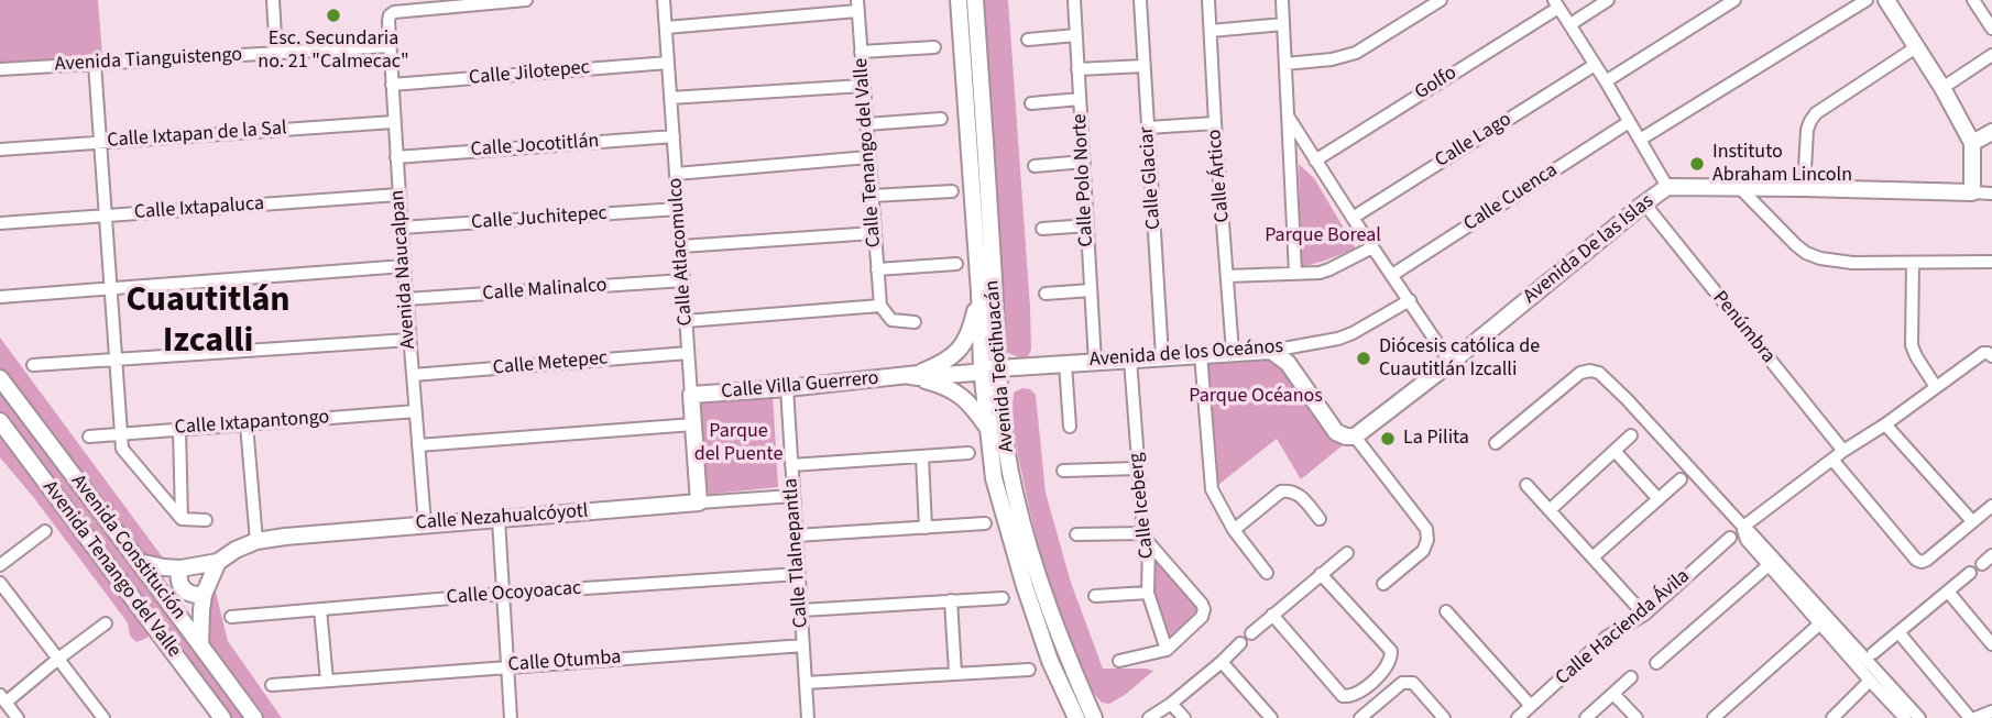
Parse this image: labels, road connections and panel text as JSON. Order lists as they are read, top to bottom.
{
  "streets": {
    "main road": [
      "Avenida De las Islas",
      "Calle Atlacomulco",
      "Avenida de los Oceános",
      "Avenida Teotihuacán",
      "Calle Villa Guerrero",
      "Calle Nezahualcóyotl",
      "Avenida Constitución",
      "Avenida Tenango del Valle"
    ],
    "street": [
      "Avenida Tianguistengo",
      "Calle Jilotepec",
      "Golfo",
      "Calle Ixtapan de la Sal",
      "Calle Lago",
      "Calle Jocotitlán",
      "Calle Tenango del Valle",
      "Calle Ártico",
      "Calle Glaciar",
      "Calle Polo Norte",
      "Calle Cuenca",
      "Calle Ixtapaluca",
      "Calle Juchitepec",
      "Avenida Naucalpan",
      "Calle Malinalco",
      "Penúmbra",
      "Calle Metepec",
      "Calle Ixtapantongo",
      "Calle Iceberg",
      "Calle Tlalnepantla",
      "Calle Ocoyoacac",
      "Calle Hacienda Ávila",
      "Calle Otumba"
    ]
  },
  "crossings": [
    ["Avenida Tianguistengo", "Avenida Naucalpan"],
    ["Calle Jilotepec", "Calle Atlacomulco"],
    ["Calle Jilotepec", "Avenida Naucalpan"],
    ["Calle Ixtapan de la Sal", "Avenida Naucalpan"],
    ["Calle Jocotitlán", "Calle Atlacomulco"],
    ["Calle Jocotitlán", "Avenida Naucalpan"],
    ["Calle Ártico", "Avenida de los Oceános"],
    ["Calle Glaciar", "Avenida de los Oceános"],
    ["Calle Polo Norte", "Avenida de los Oceános"],
    ["Calle Ixtapaluca", "Avenida Naucalpan"],
    ["Calle Juchitepec", "Calle Atlacomulco"],
    ["Calle Juchitepec", "Avenida Naucalpan"],
    ["Avenida De las Islas", "Penúmbra"],
    ["Calle Atlacomulco", "Calle Malinalco"],
    ["Calle Atlacomulco", "Calle Metepec"],
    ["Calle Atlacomulco", "Calle Villa Guerrero"],
    ["Calle Atlacomulco", "Calle Nezahualcóyotl"],
    ["Avenida Naucalpan", "Calle Malinalco"],
    ["Avenida Naucalpan", "Calle Metepec"],
    ["Avenida Naucalpan", "Calle Ixtapantongo"],
    ["Avenida Naucalpan", "Calle Nezahualcóyotl"],
    ["Avenida de los Oceános", "Avenida Teotihuacán"],
    ["Avenida de los Oceános", "Calle Villa Guerrero"],
    ["Avenida de los Oceános", "Calle Iceberg"],
    ["Avenida Teotihuacán", "Calle Villa Guerrero"],
    ["Calle Villa Guerrero", "Calle Tlalnepantla"],
    ["Calle Nezahualcóyotl", "Avenida Constitución"],
    ["Calle Nezahualcóyotl", "Calle Tlalnepantla"],
    ["Calle Tlalnepantla", "Calle Ocoyoacac"],
    ["Calle Tlalnepantla", "Calle Otumba"]
  ],
  "districts": ["Cuautitlán Izcalli"],
  "parks": ["Parque Boreal", "Parque Océanos", "Parque del Puente"],
  "places": [
    "Esc. Secundaria no. 21 \"Calmecac\"",
    "Instituto Abraham Lincoln",
    "Diócesis católica de Cuautitlán Izcalli",
    "La Pilita"
  ]
}
